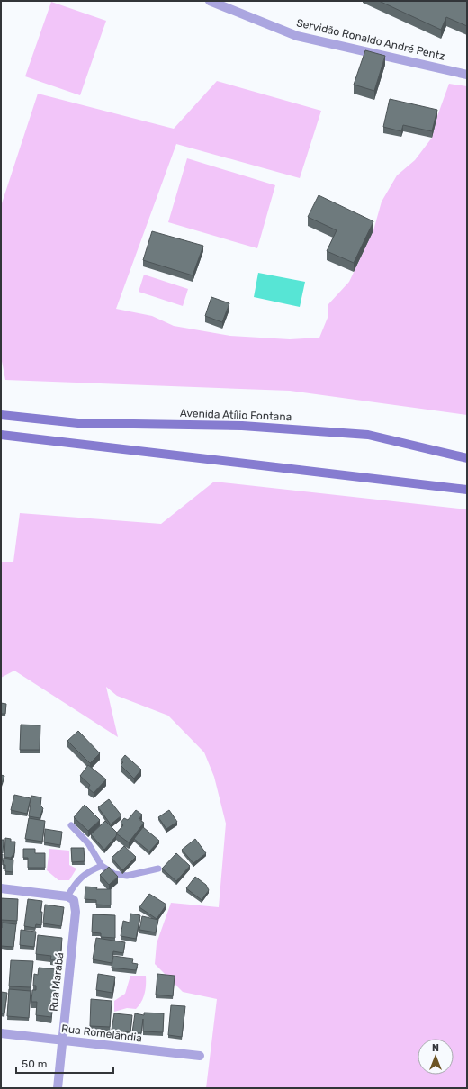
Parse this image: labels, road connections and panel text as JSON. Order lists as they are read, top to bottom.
{
  "streets": {
    "main road": ["Avenida Atílio Fontana"],
    "street": ["Servidão Ronaldo André Pentz", "Rua Marabá", "Rua Romelândia"]
  },
  "crossings": [
    ["Rua Marabá", "Rua Romelândia"]
  ],
  "scale_bar": "50 m",
  "north": "top"
}
